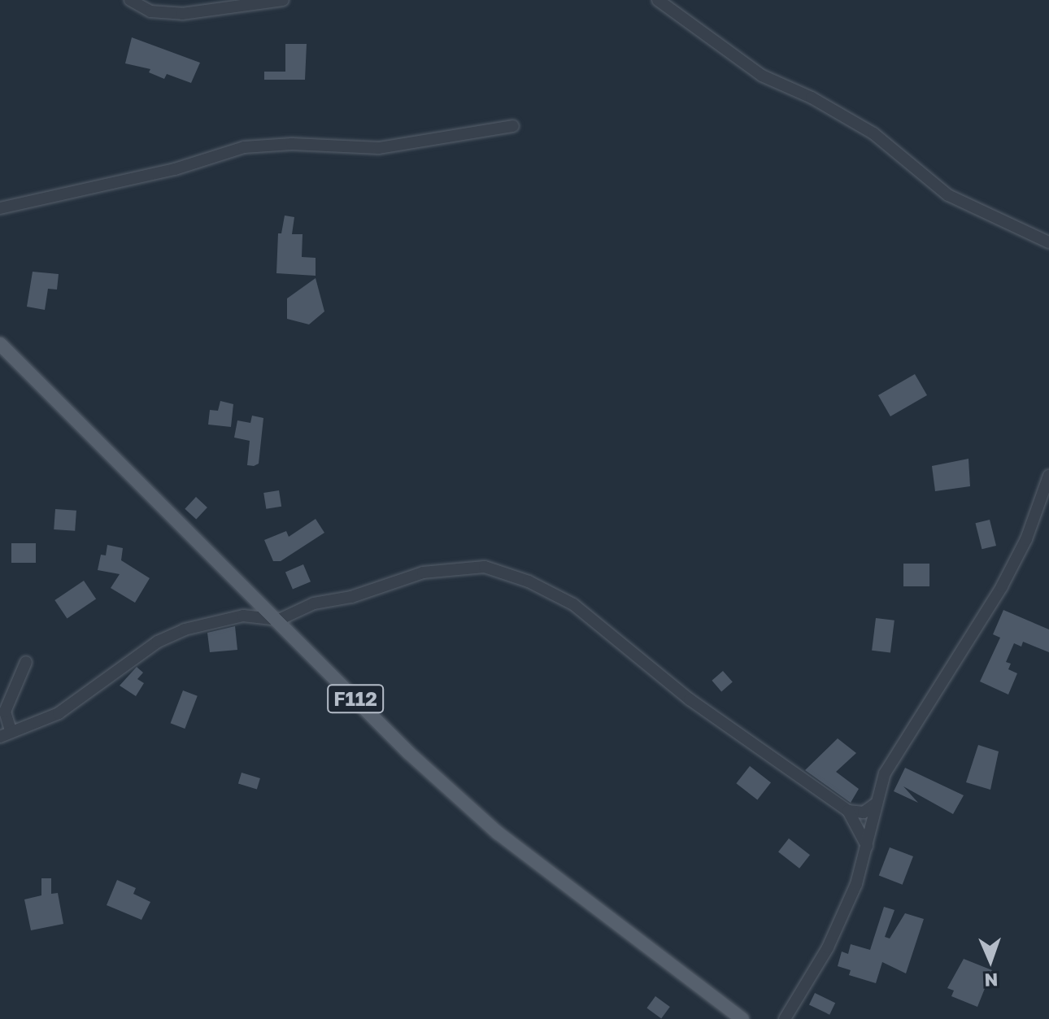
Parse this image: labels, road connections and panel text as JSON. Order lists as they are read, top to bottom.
{
  "streets": {
    "main road": ["F112"]
  },
  "north": "bottom"
}
